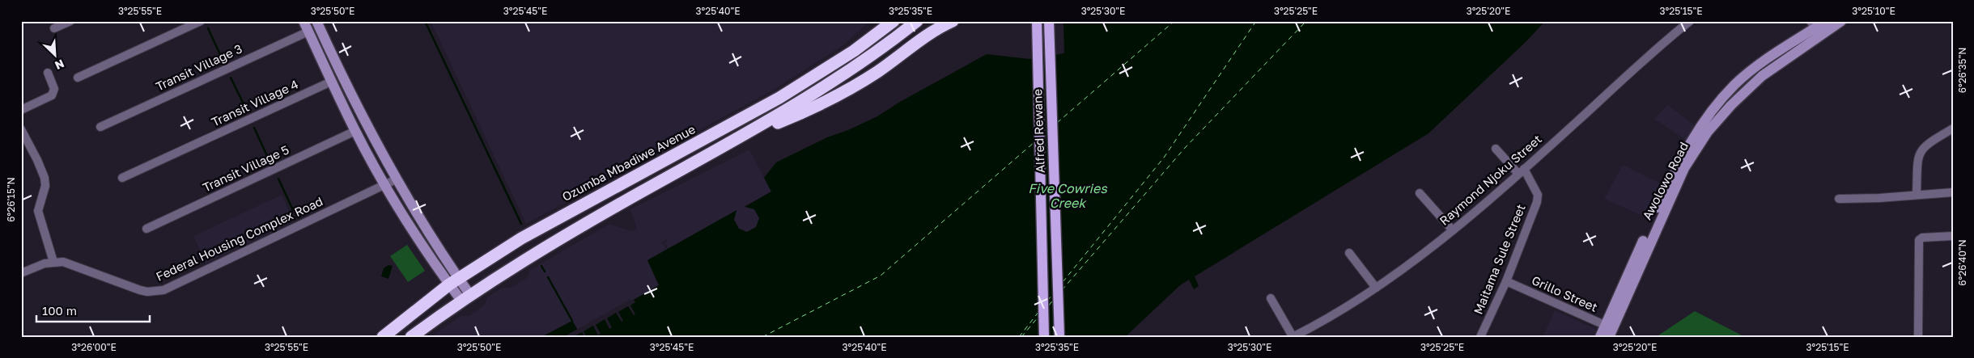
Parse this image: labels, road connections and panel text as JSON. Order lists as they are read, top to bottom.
{
  "streets": {
    "highway": ["Ozumba Mbadiwe Avenue"],
    "main road": ["Alfred Rewane", "Awolowo Road"],
    "street": [
      "Transit Village 3",
      "Transit Village 4",
      "Transit Village 5",
      "Raymond Njoku Street",
      "Federal Housing Complex Road",
      "Maitama Sule Street",
      "Grillo Street"
    ]
  },
  "crossings": [
    ["Raymond Njoku Street", "Maitama Sule Street"],
    ["Awolowo Road", "Grillo Street"],
    ["Maitama Sule Street", "Grillo Street"]
  ],
  "water": ["Five Cowries Creek"],
  "scale_bar": "100 m",
  "north": "bottom right",
  "coordinates": [
    "3°25'55\"E",
    "3°25'50\"E",
    "3°25'45\"E",
    "3°25'40\"E",
    "3°25'35\"E",
    "3°25'30\"E",
    "3°25'25\"E",
    "3°25'20\"E",
    "3°25'15\"E",
    "3°25'10\"E",
    "6°26'35\"N",
    "6°26'15\"N",
    "6°26'40\"N",
    "3°26'00\"E"
  ]
}
